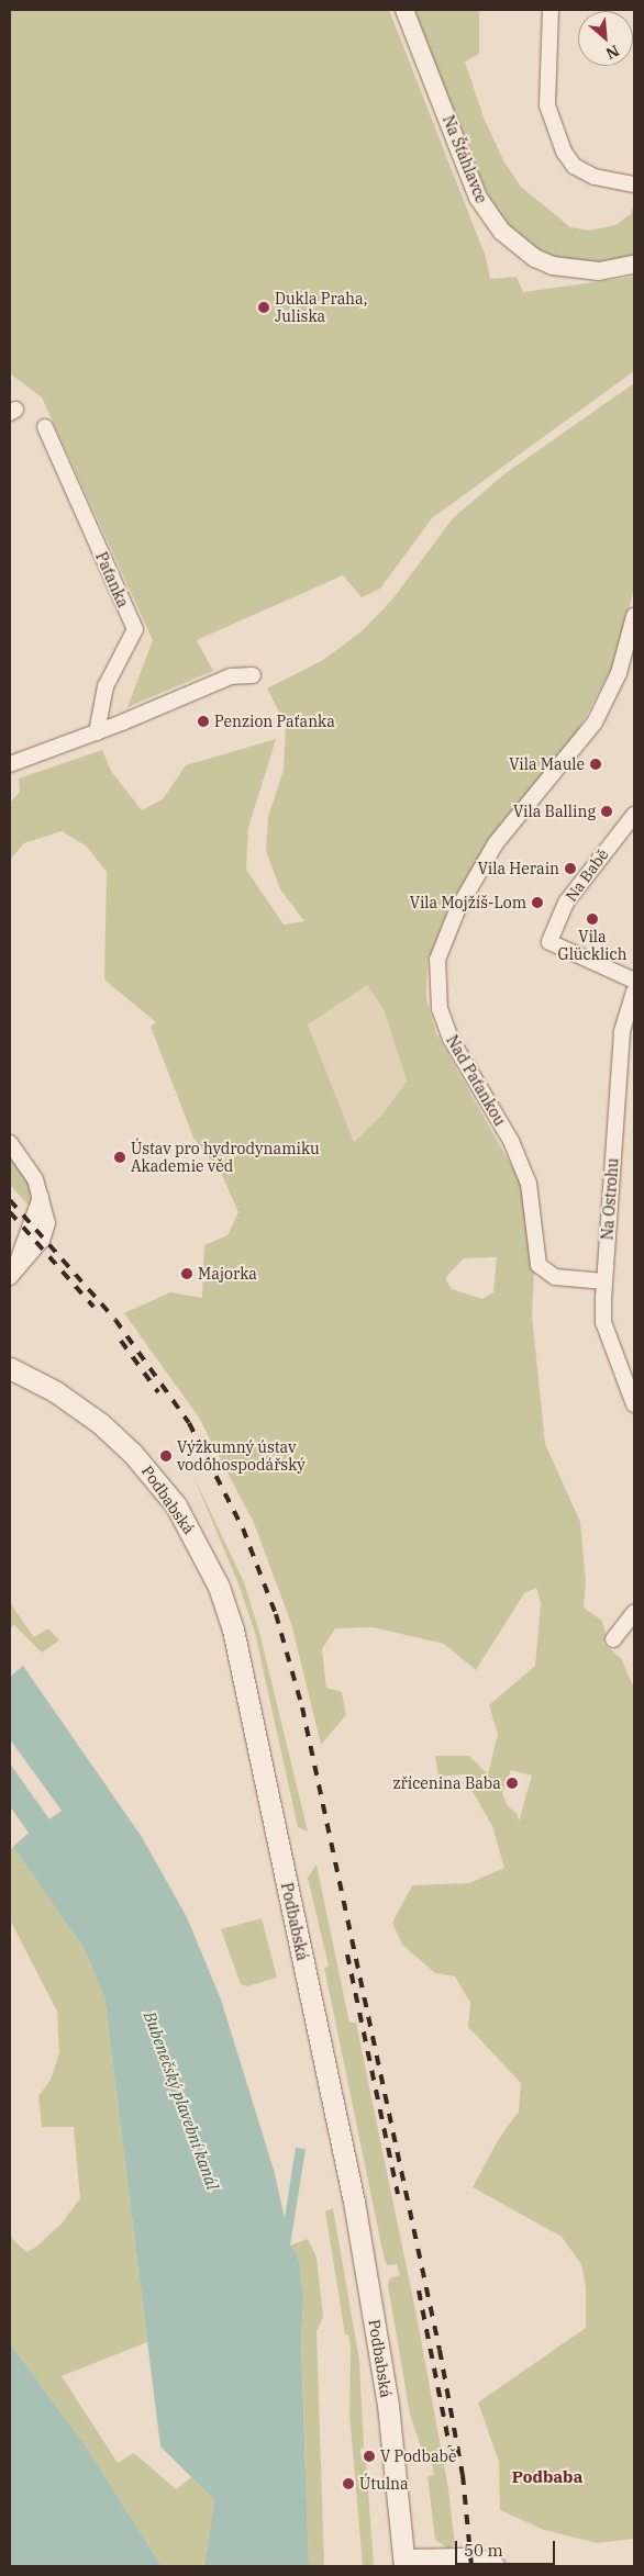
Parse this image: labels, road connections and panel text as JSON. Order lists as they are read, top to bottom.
{
  "streets": {
    "main road": ["Podbabská"],
    "street": [
      "Na Šťáhlavce",
      "Paťanka",
      "Na Babě",
      "Nad Paťankou",
      "Na Ostrohu"
    ]
  },
  "crossings": [
    ["Nad Paťankou", "Na Ostrohu"]
  ],
  "districts": ["Podbaba"],
  "water": ["Bubenečský plavební kanál"],
  "places": [
    "Dukla Praha, Juliska",
    "Penzion Paťanka",
    "Vila Maule",
    "Vila Balling",
    "Vila Herain",
    "Vila Mojžíš-Lom",
    "Vila Glücklich",
    "Ústav pro hydrodynamiku Akademie věd",
    "Majorka",
    "Výzkumný ústav vodohospodářský",
    "zřícenina Baba",
    "V Podbabě",
    "Útulna"
  ],
  "scale_bar": "50 m",
  "north": "bottom right"
}
